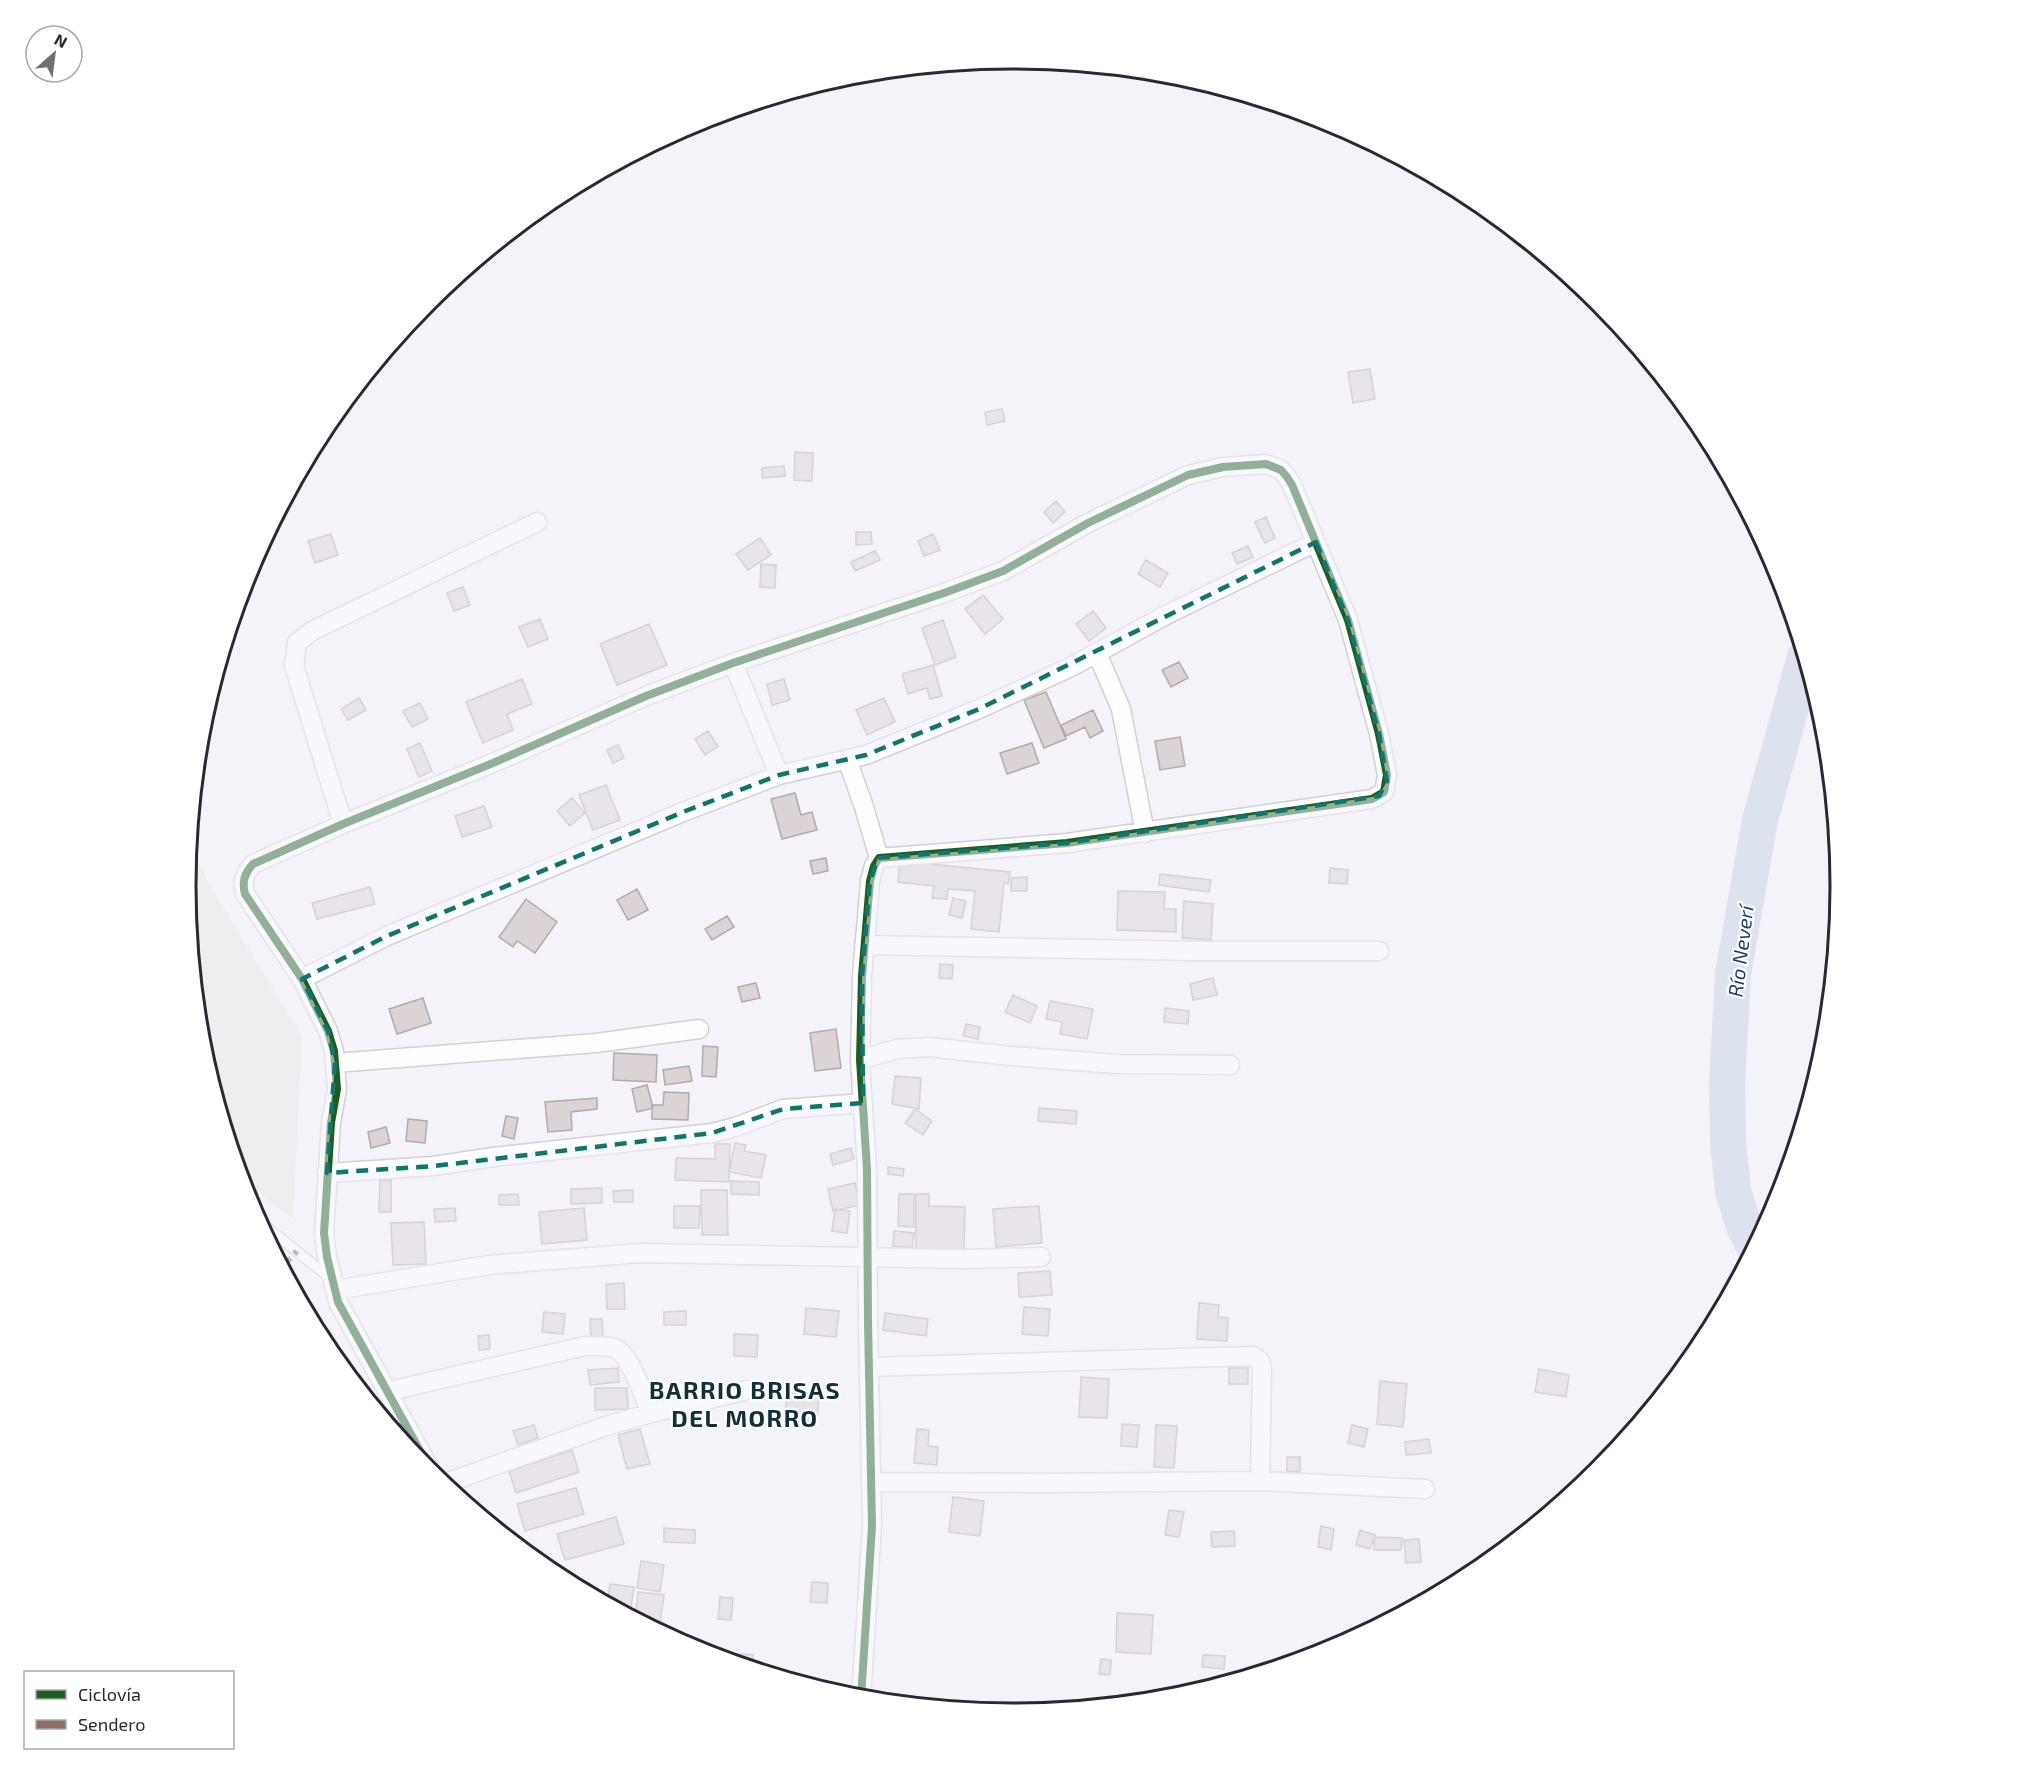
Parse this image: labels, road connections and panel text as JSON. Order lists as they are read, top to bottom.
{
  "districts": ["BARRIO BRISAS DEL MORRO"],
  "water": ["Río Neverí"],
  "legend": ["Ciclovía", "Sendero"],
  "north": "top right"
}
